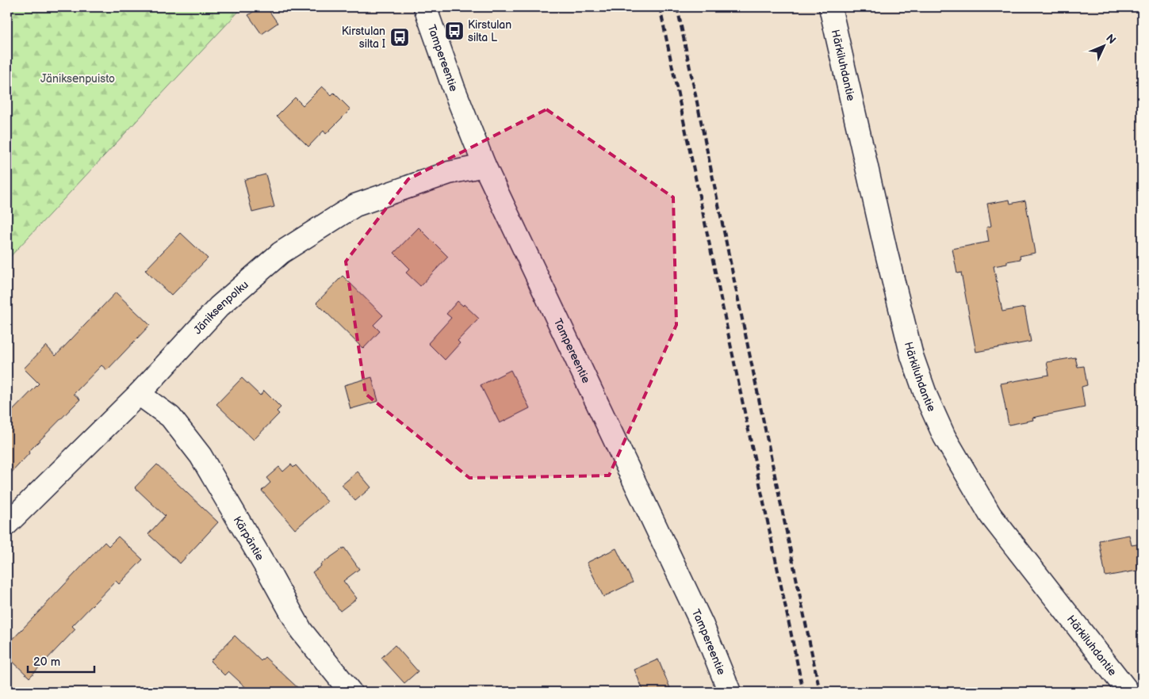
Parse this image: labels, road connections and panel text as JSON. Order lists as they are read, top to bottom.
{
  "streets": {
    "street": [
      "Tampereentie",
      "Härkiluhdantie",
      "Jäniksenpolku",
      "Kärpäntie"
    ]
  },
  "crossings": [
    ["Tampereentie", "Jäniksenpolku"],
    ["Jäniksenpolku", "Kärpäntie"]
  ],
  "parks": ["Jäniksenpuisto"],
  "places": {
    "bus stop": ["Kirstulan silta L", "Kirstulan silta I"]
  },
  "scale_bar": "20 m",
  "north": "top right"
}
